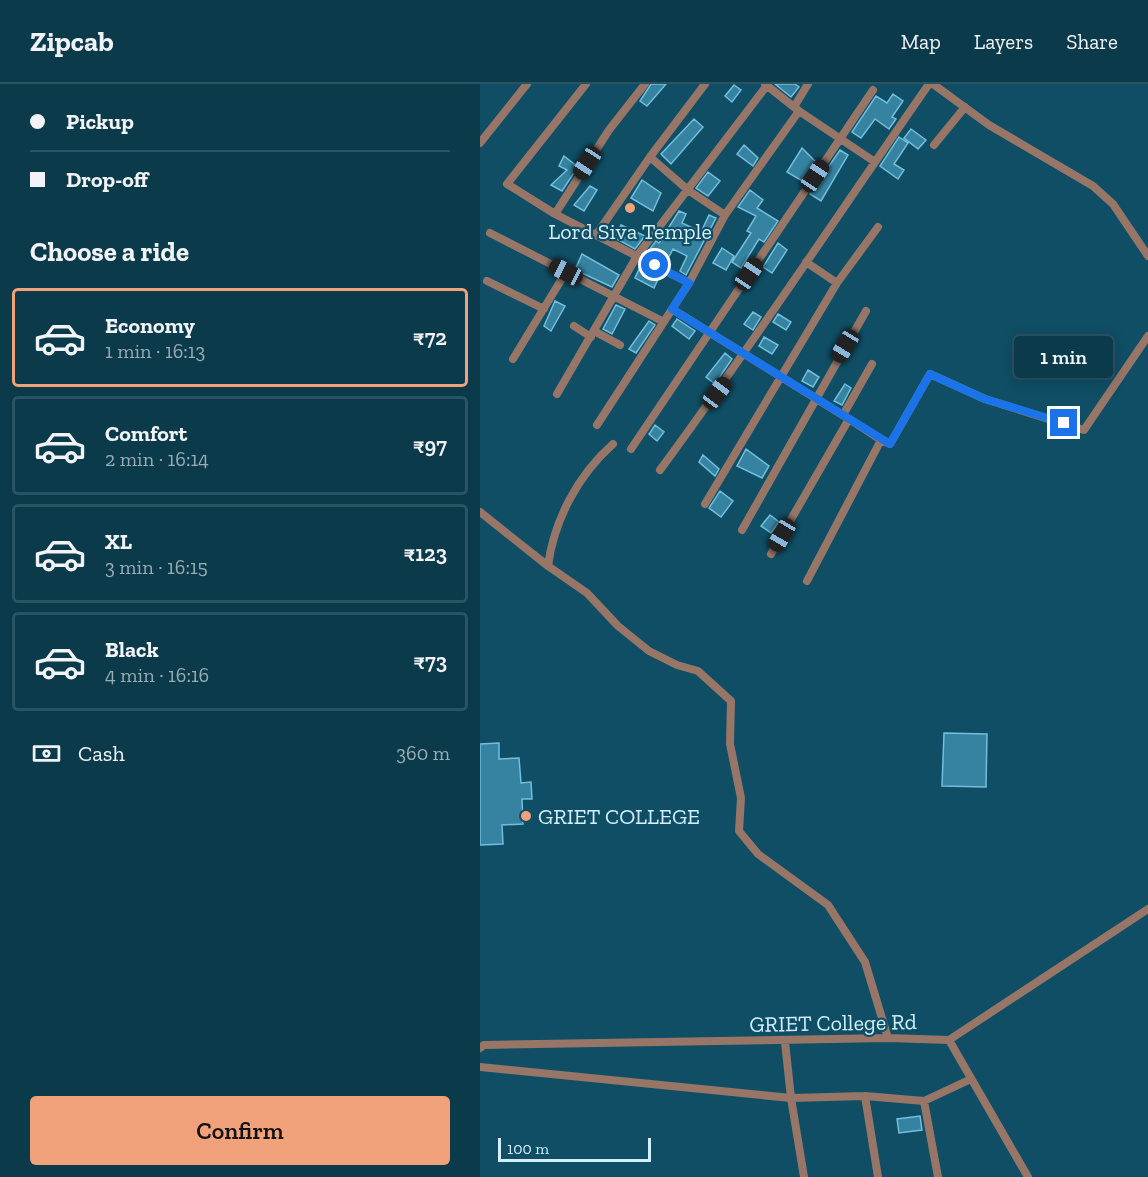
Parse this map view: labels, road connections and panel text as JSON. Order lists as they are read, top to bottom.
{
  "streets": {
    "street": ["GRIET College Rd"]
  },
  "places": ["Lord Siva Temple", "GRIET COLLEGE"],
  "scale_bar": "100 m",
  "page": {
    "header": "Zipcab",
    "nav": ["Map", "Layers", "Share"],
    "banner": ["Pickup", "Drop-off"],
    "heading": "Choose a ride",
    "list": [
      {
        "name": "Economy",
        "note": "1 min · 16:13",
        "value": "₹72"
      },
      {
        "name": "Comfort",
        "note": "2 min · 16:14",
        "value": "₹97"
      },
      {
        "name": "XL",
        "note": "3 min · 16:15",
        "value": "₹123"
      },
      {
        "name": "Black",
        "note": "4 min · 16:16",
        "value": "₹73"
      }
    ],
    "bubble": "1 min",
    "pay": ["Cash", "360 m"],
    "buttons": "Confirm",
    "scale": "100 m"
  }
}
